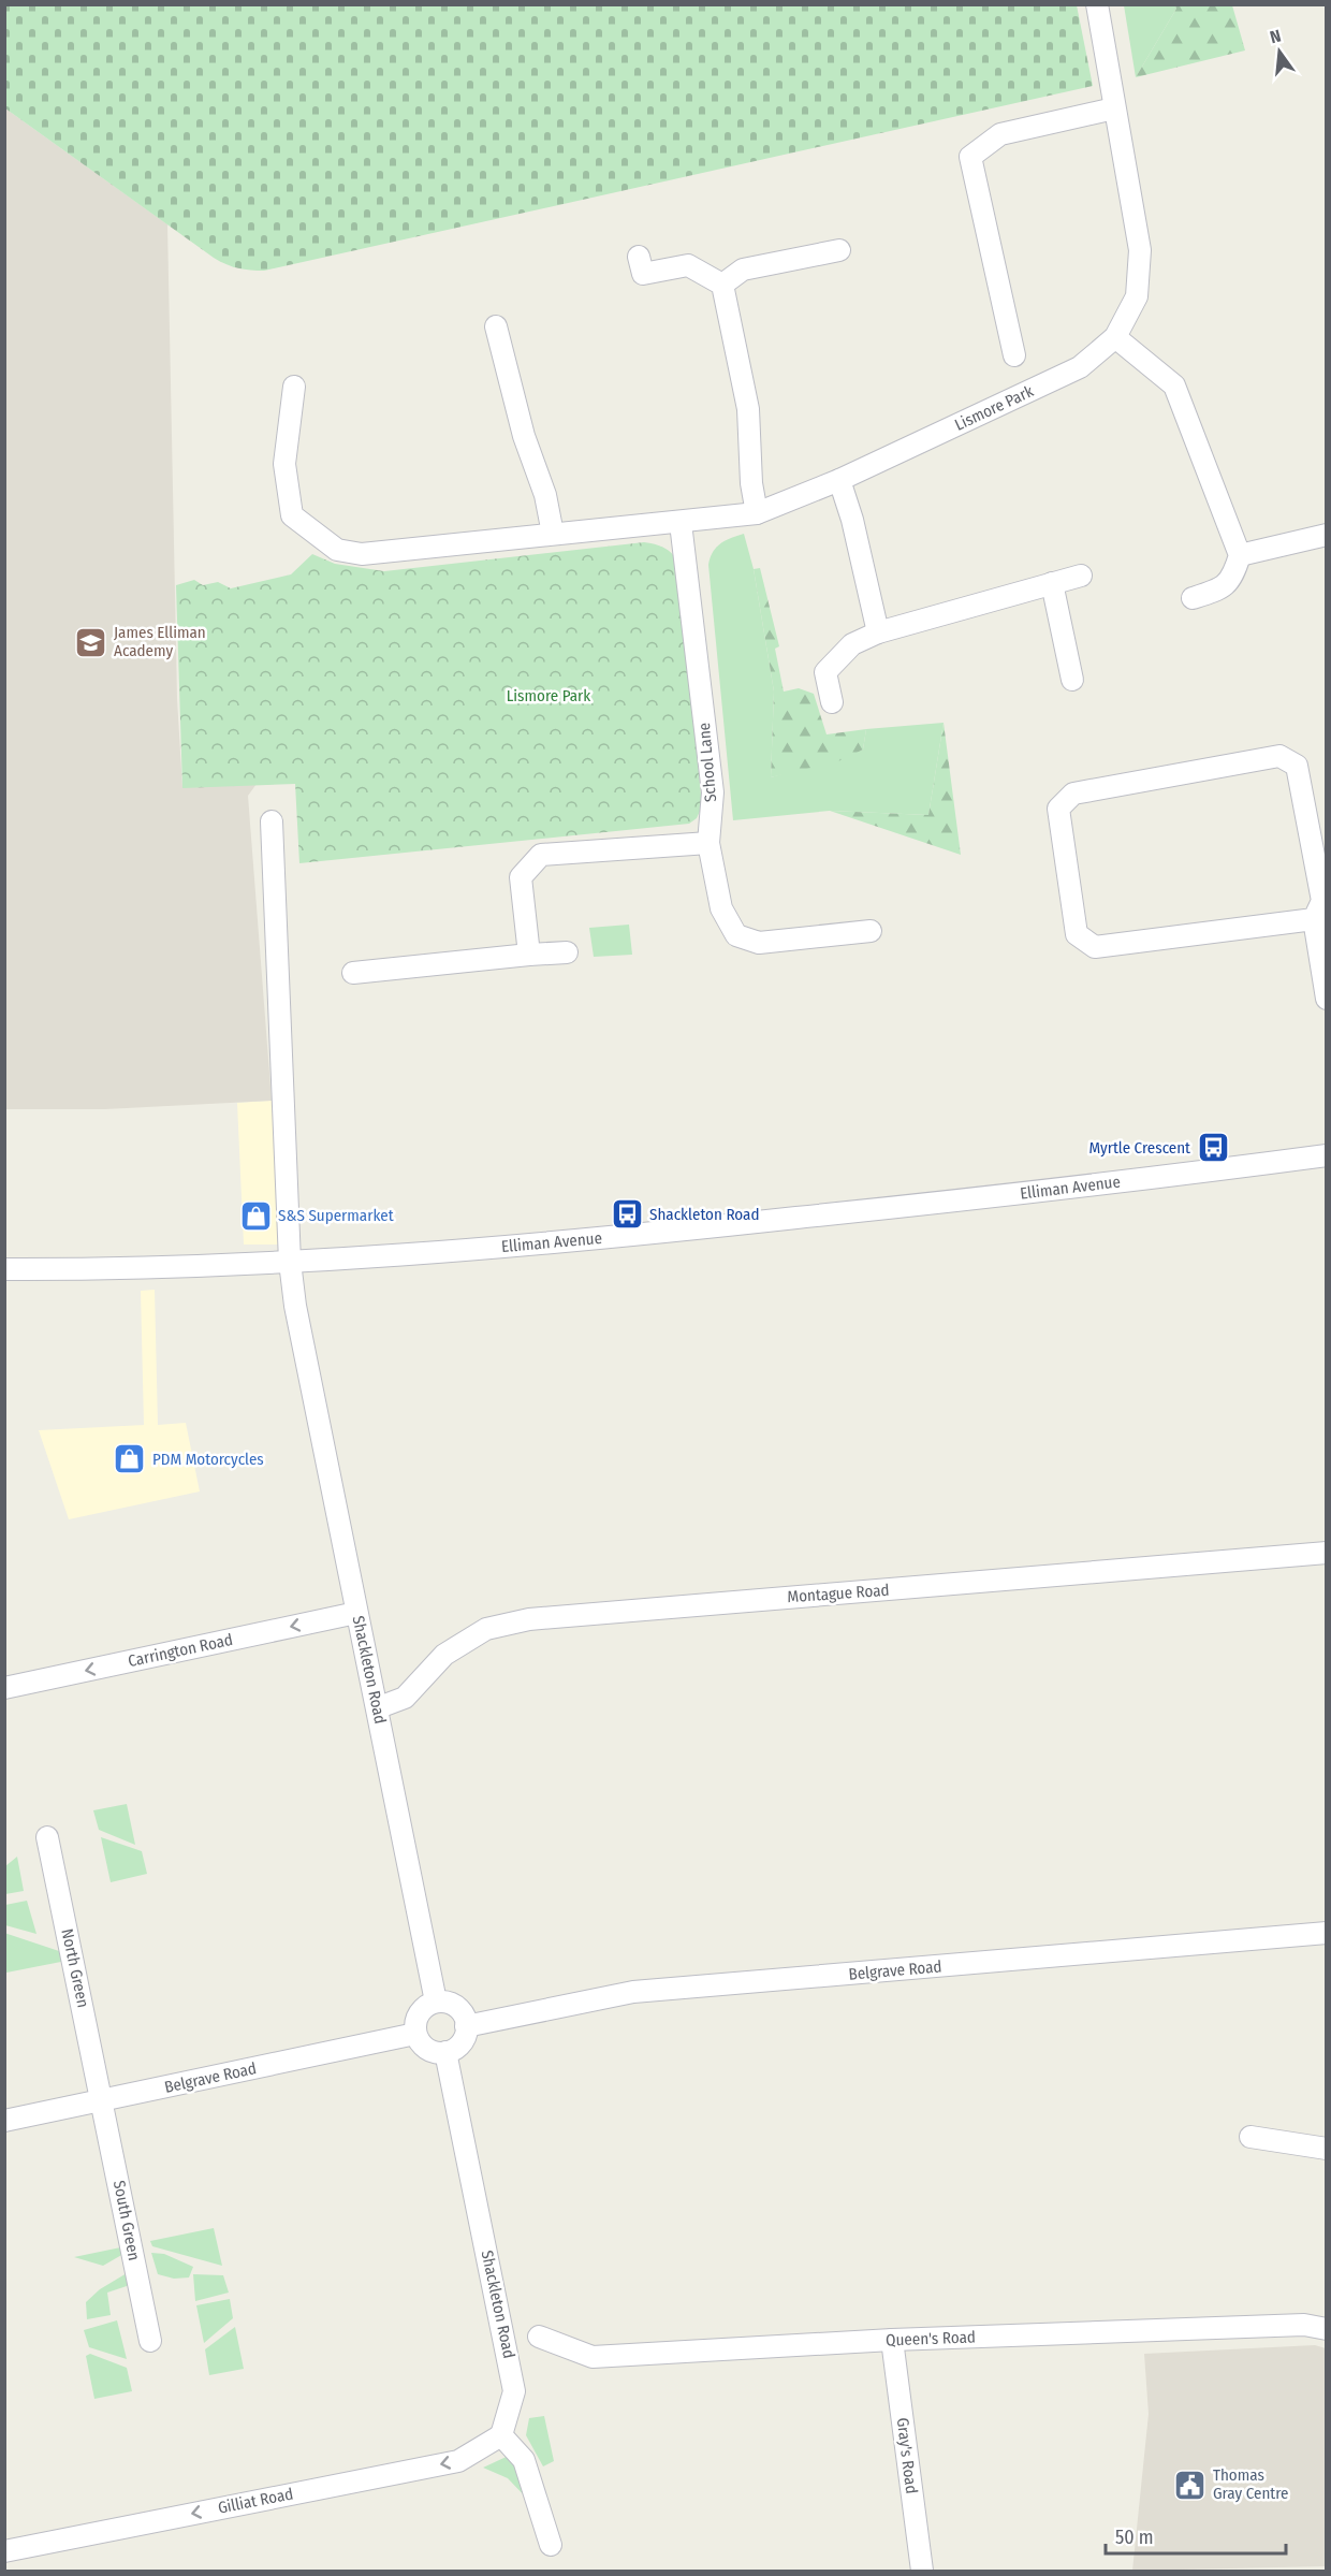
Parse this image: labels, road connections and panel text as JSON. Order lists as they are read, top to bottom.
{
  "streets": {
    "street": [
      "Lismore Park",
      "School Lane",
      "Elliman Avenue",
      "Montague Road",
      "Carrington Road",
      "Shackleton Road",
      "North Green",
      "Belgrave Road",
      "South Green",
      "Queen's Road",
      "Gray's Road",
      "Gilliat Road"
    ]
  },
  "crossings": [
    ["Lismore Park", "School Lane"],
    ["Elliman Avenue", "Shackleton Road"],
    ["Montague Road", "Shackleton Road"],
    ["Carrington Road", "Shackleton Road"],
    ["Shackleton Road", "Belgrave Road"],
    ["Shackleton Road", "Gilliat Road"],
    ["North Green", "Belgrave Road"],
    ["North Green", "South Green"],
    ["Belgrave Road", "South Green"],
    ["Queen's Road", "Gray's Road"]
  ],
  "one_way": ["Carrington Road", "Gilliat Road"],
  "parks": ["Lismore Park"],
  "places": {
    "school or university": ["James Elliman Academy"],
    "bus stop": ["Myrtle Crescent", "Shackleton Road"],
    "shop": ["S&S Supermarket", "PDM Motorcycles"],
    "public building": ["Thomas Gray Centre"]
  },
  "scale_bar": "50 m",
  "north": "top"
}
